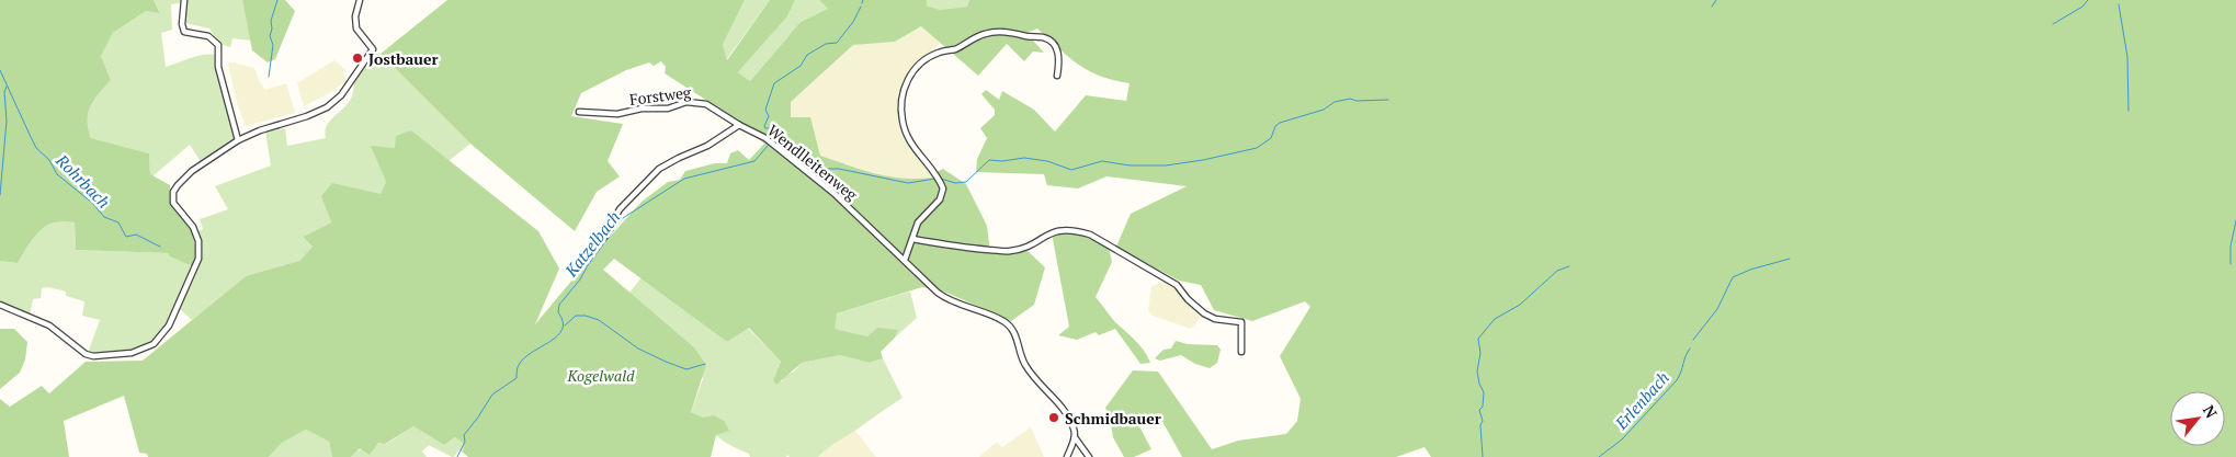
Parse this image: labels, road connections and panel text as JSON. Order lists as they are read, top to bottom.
{
  "streets": {
    "street": ["Forstweg", "Wendlleitenweg"]
  },
  "crossings": [
    ["Forstweg", "Wendlleitenweg"]
  ],
  "water": ["Rohrbach", "Katzelbach", "Erlenbach"],
  "parks": ["Kogelwald"],
  "places": ["Jostbauer", "Schmidbauer"],
  "north": "top right"
}
